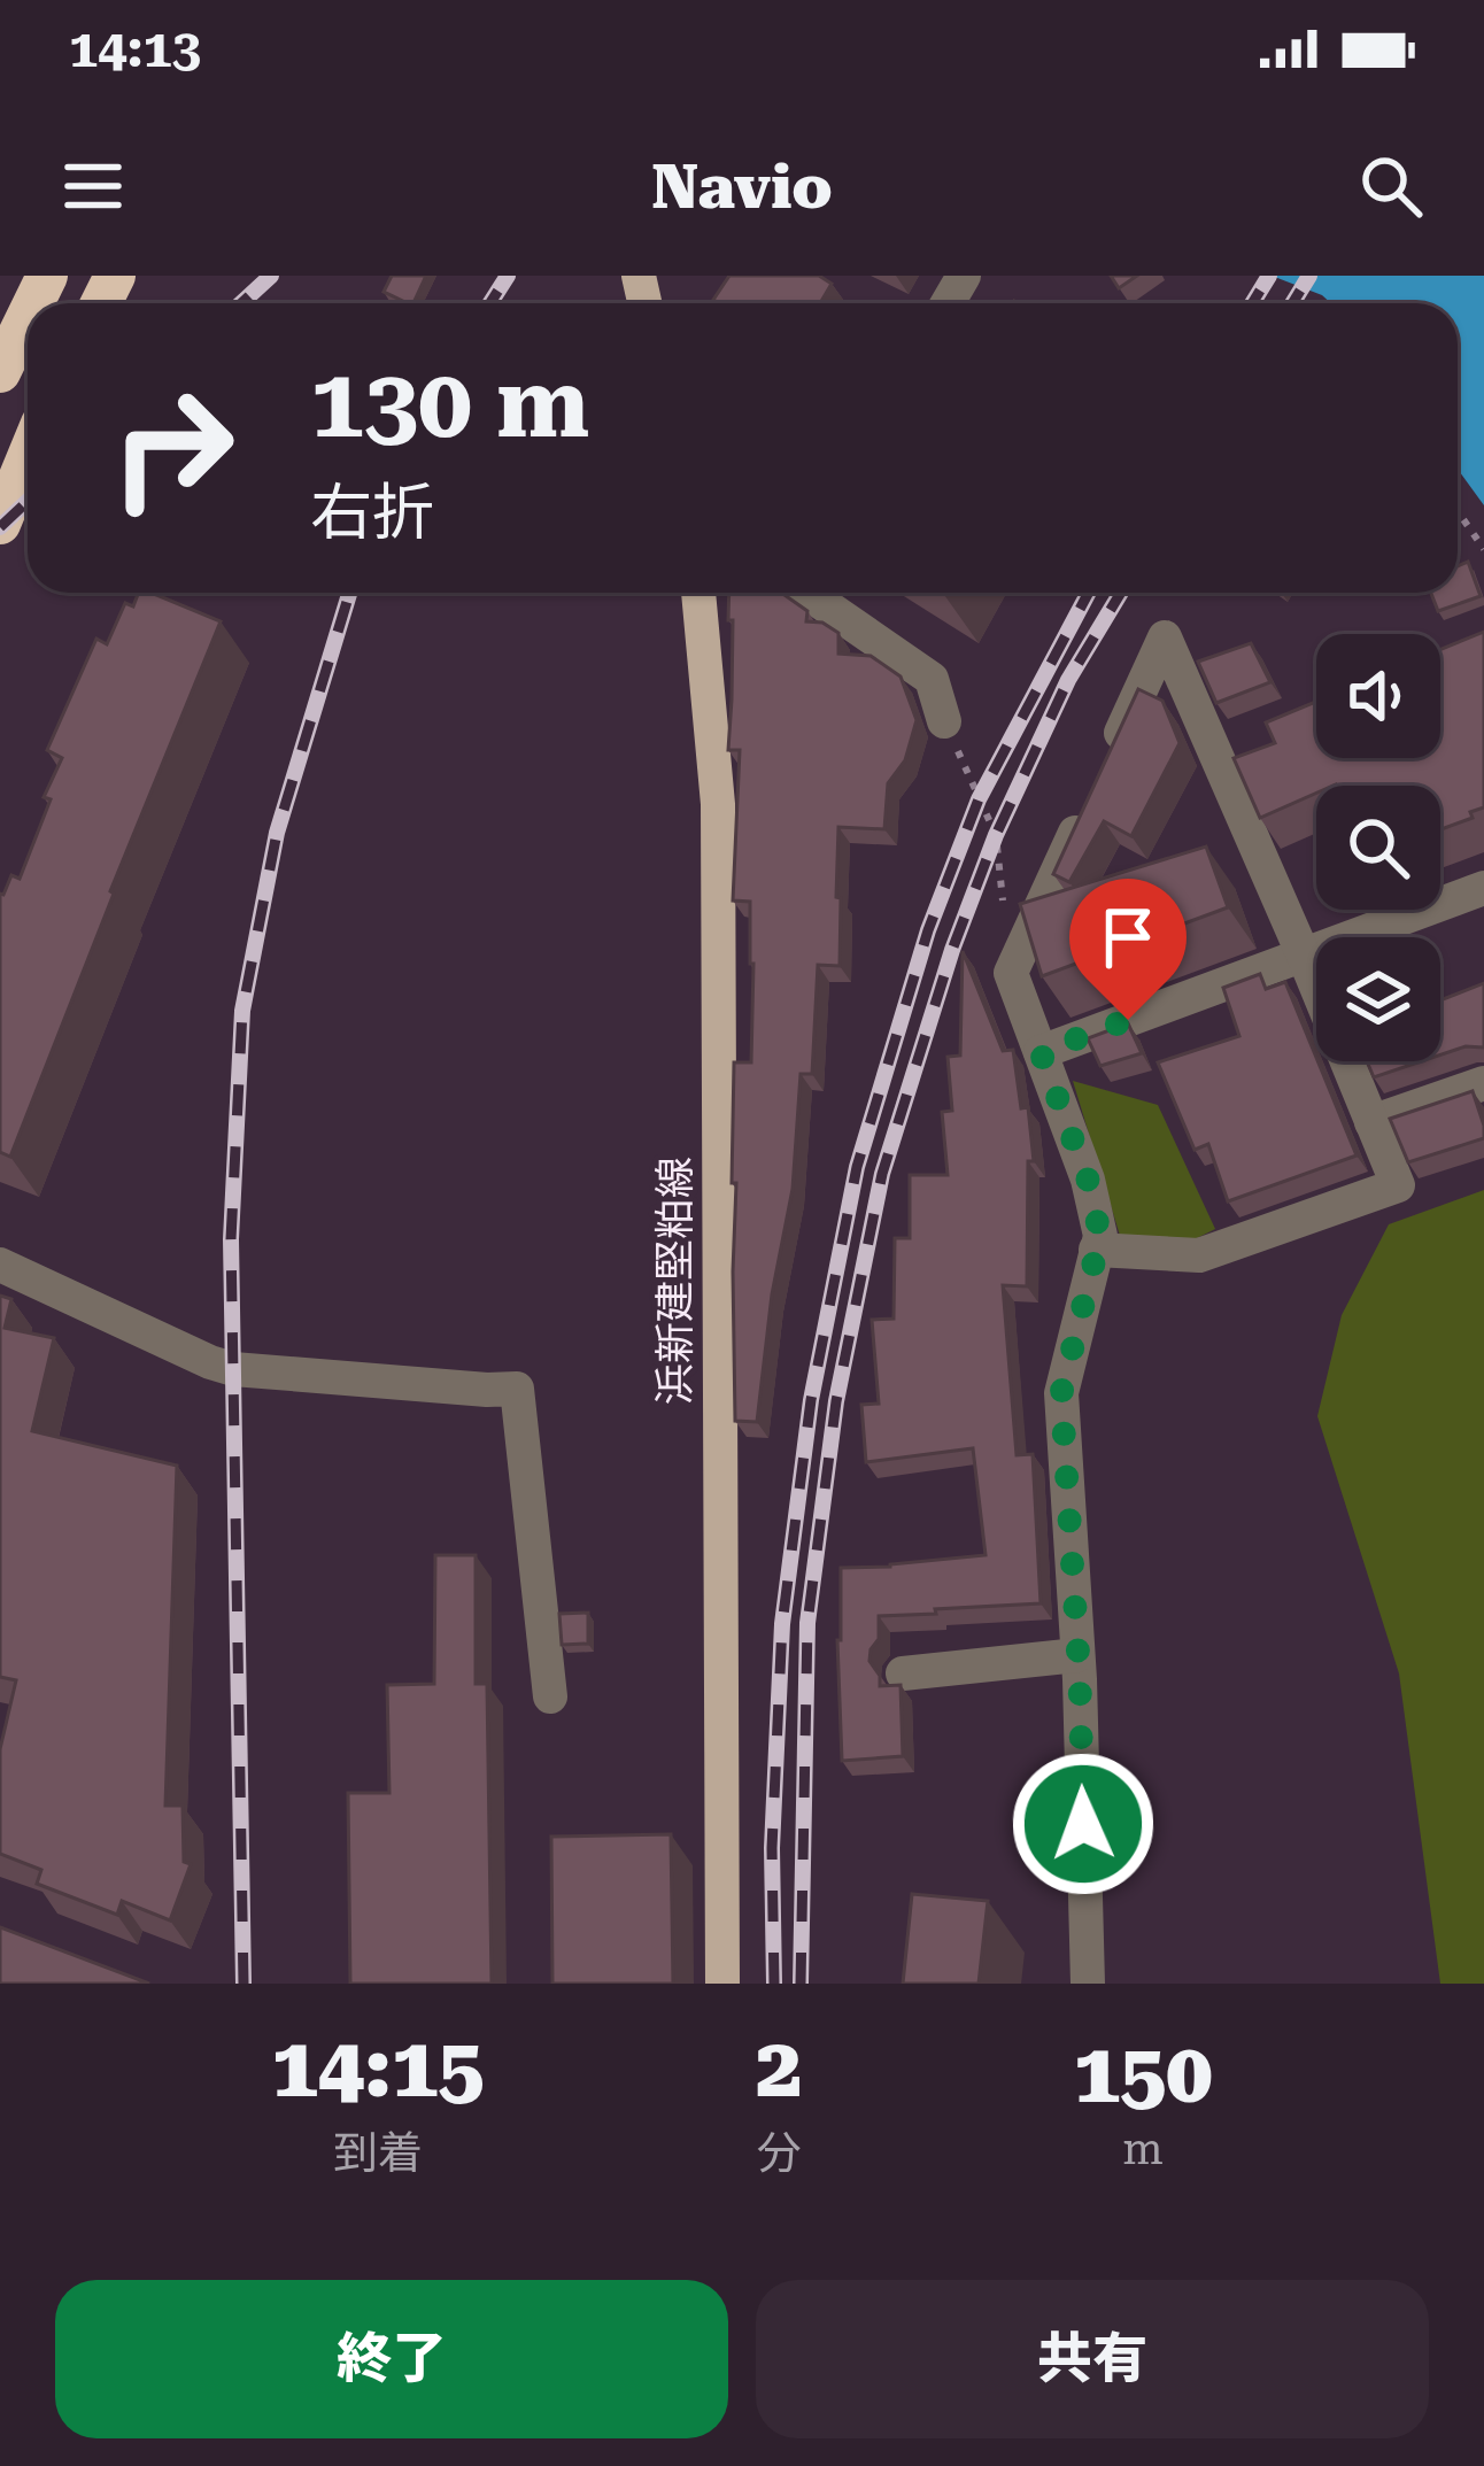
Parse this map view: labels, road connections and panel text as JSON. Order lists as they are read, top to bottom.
{
  "streets": {
    "main road": ["浜新建堅粕線"]
  },
  "page": {
    "status": "14:13",
    "header": "Navio",
    "turn": ["130 m", "右折"],
    "eta": [
      "14:15",
      "到着",
      "2",
      "分",
      "150",
      "m"
    ],
    "buttons": ["終了", "共有"]
  }
}
